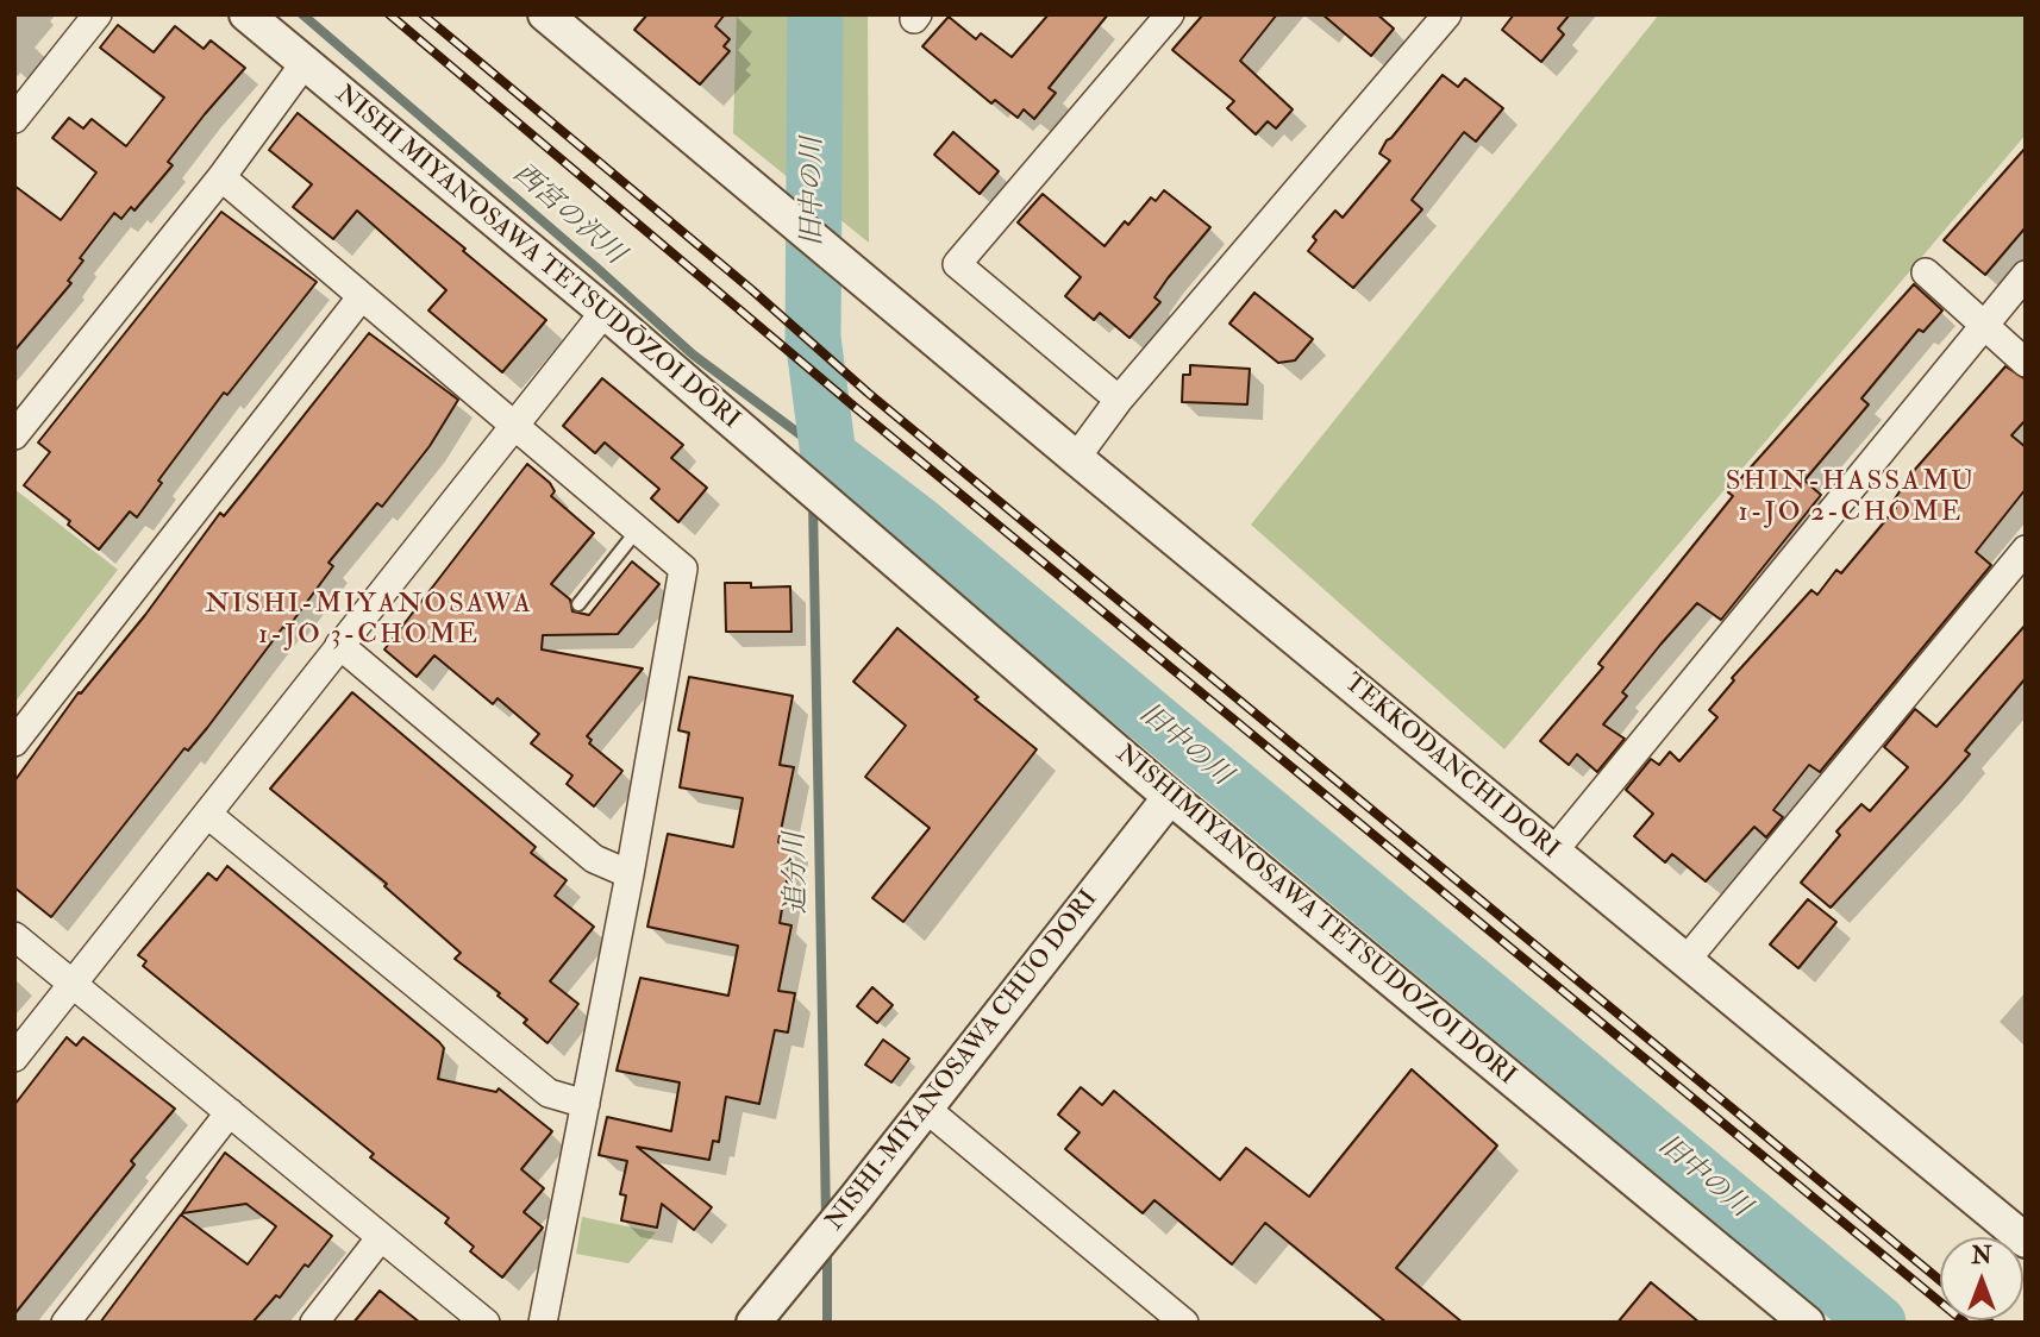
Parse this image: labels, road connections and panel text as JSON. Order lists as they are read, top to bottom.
{
  "streets": {
    "street": [
      "NISHI MIYANOSAWA TETSUDŌZOI DŌRI",
      "TEKKODANCHI DORI",
      "NISHIMIYANOSAWA TETSUDOZOI DORI",
      "NISHI-MIYANOSAWA CHUO DORI"
    ]
  },
  "crossings": [
    ["NISHI MIYANOSAWA TETSUDŌZOI DŌRI", "NISHIMIYANOSAWA TETSUDOZOI DORI"],
    ["NISHIMIYANOSAWA TETSUDOZOI DORI", "NISHI-MIYANOSAWA CHUO DORI"]
  ],
  "districts": ["SHIN-HASSAMU 1-JO 2-CHOME", "NISHI-MIYANOSAWA 1-JO 3-CHOME"],
  "water": ["旧中の川", "西宮の沢川", "追分川"],
  "north": "top"
}
